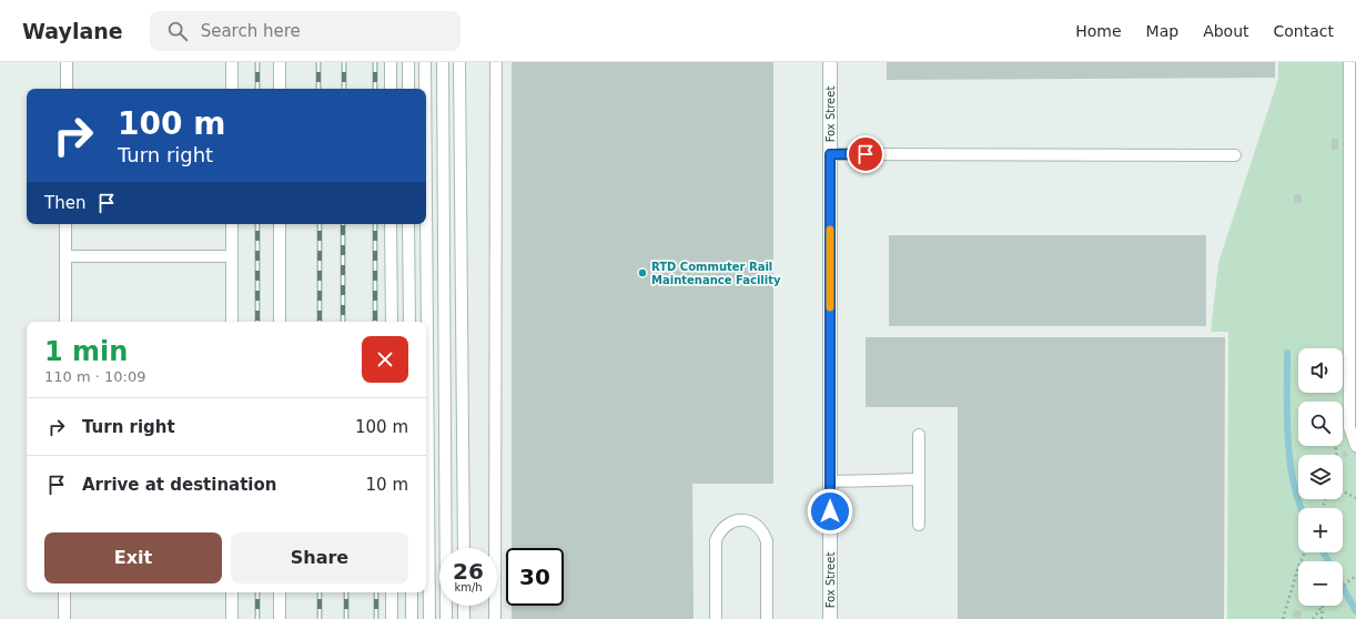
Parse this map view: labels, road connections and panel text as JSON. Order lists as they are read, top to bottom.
{
  "streets": {
    "street": ["Fox Street"]
  },
  "places": ["RTD Commuter Rail Maintenance Facility"],
  "page": {
    "header": "Waylane",
    "search": "Search here",
    "nav": [
      "Home",
      "Map",
      "About",
      "Contact"
    ],
    "turn": ["100 m", "Turn right"],
    "then": "Then",
    "heading": ["1 min", "110 m · 10:09"],
    "map_buttons": ["+", "−"],
    "list": [
      {
        "name": "Turn right",
        "value": "100 m"
      },
      {
        "name": "Arrive at destination",
        "value": "10 m"
      }
    ],
    "buttons": ["Exit", "Share"],
    "speed": "26 km/h",
    "limit": "30"
  }
}
